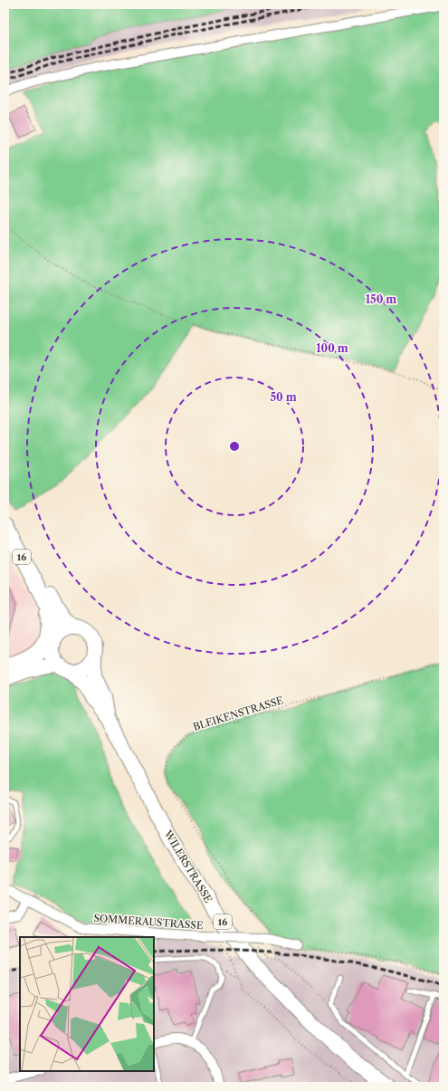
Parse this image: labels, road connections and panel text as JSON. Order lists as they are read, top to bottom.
{
  "streets": {
    "main road": ["16", "WILERSTRASSE"],
    "street": ["SOMMERAUSTRASSE"],
    "path": ["BLEIKENSTRASSE"]
  },
  "crossings": [
    ["16", "WILERSTRASSE"],
    ["BLEIKENSTRASSE", "SOMMERAUSTRASSE"]
  ],
  "rings": ["150 m", "100 m", "50 m"]
}
